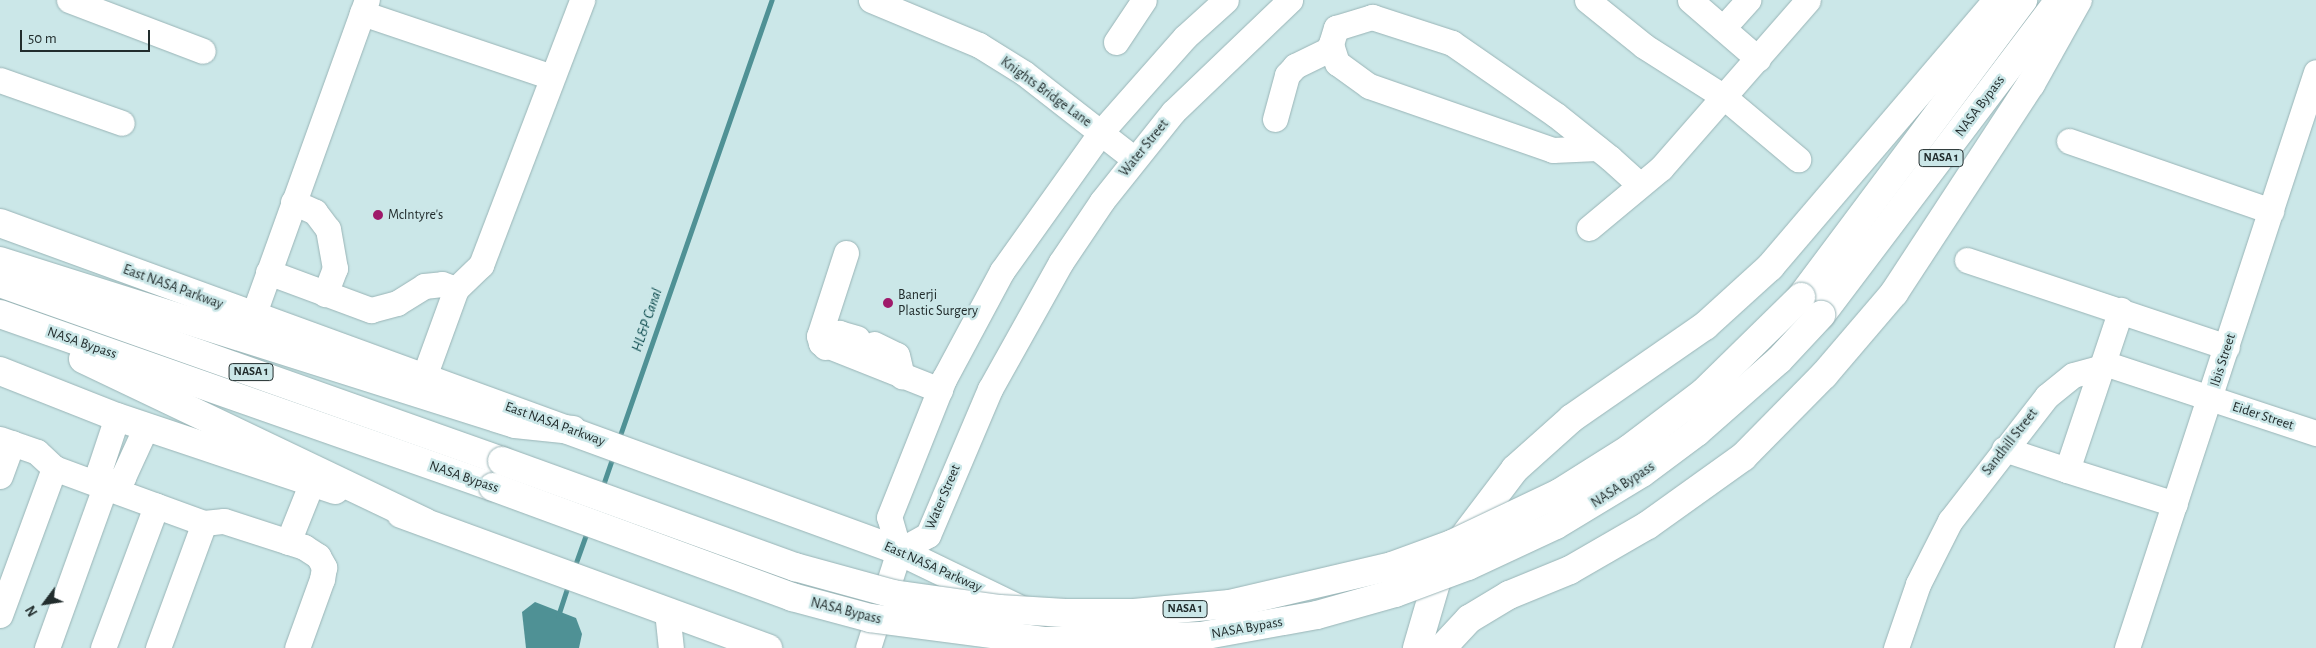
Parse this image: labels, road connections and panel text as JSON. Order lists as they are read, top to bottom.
{
  "streets": {
    "main road": ["NASA Bypass", "NASA 1", "East NASA Parkway"],
    "street": [
      "Knights Bridge Lane",
      "Water Street",
      "Ibis Street",
      "Eider Street",
      "Sandhill Street"
    ]
  },
  "crossings": [
    ["Knights Bridge Lane", "Water Street"],
    ["Water Street", "East NASA Parkway"],
    ["Ibis Street", "Eider Street"]
  ],
  "water": ["HL&P Canal"],
  "places": ["McIntyre's", "Banerji Plastic Surgery"],
  "scale_bar": "50 m",
  "north": "bottom left"
}
